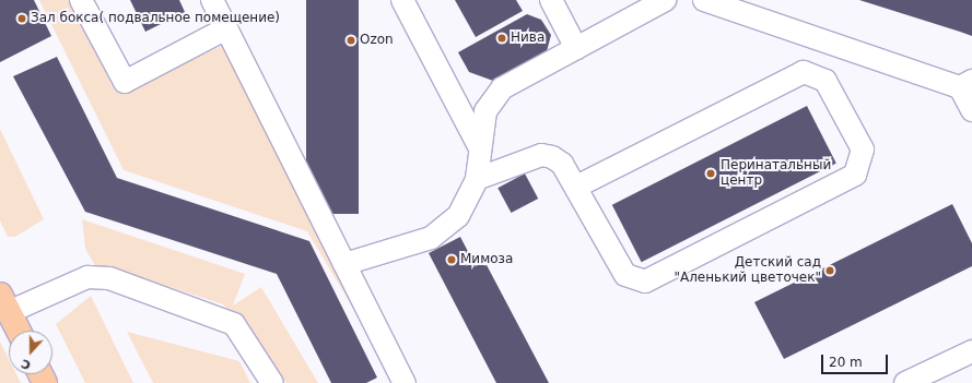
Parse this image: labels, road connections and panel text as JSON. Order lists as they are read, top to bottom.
{
  "places": [
    "Зал бокса( подвальное помещение)",
    "Нива",
    "Ozon",
    "Перинатальный центр",
    "Мимоза",
    "Детский сад \"Аленький цветочек\""
  ],
  "scale_bar": "20 m",
  "north": "bottom"
}
